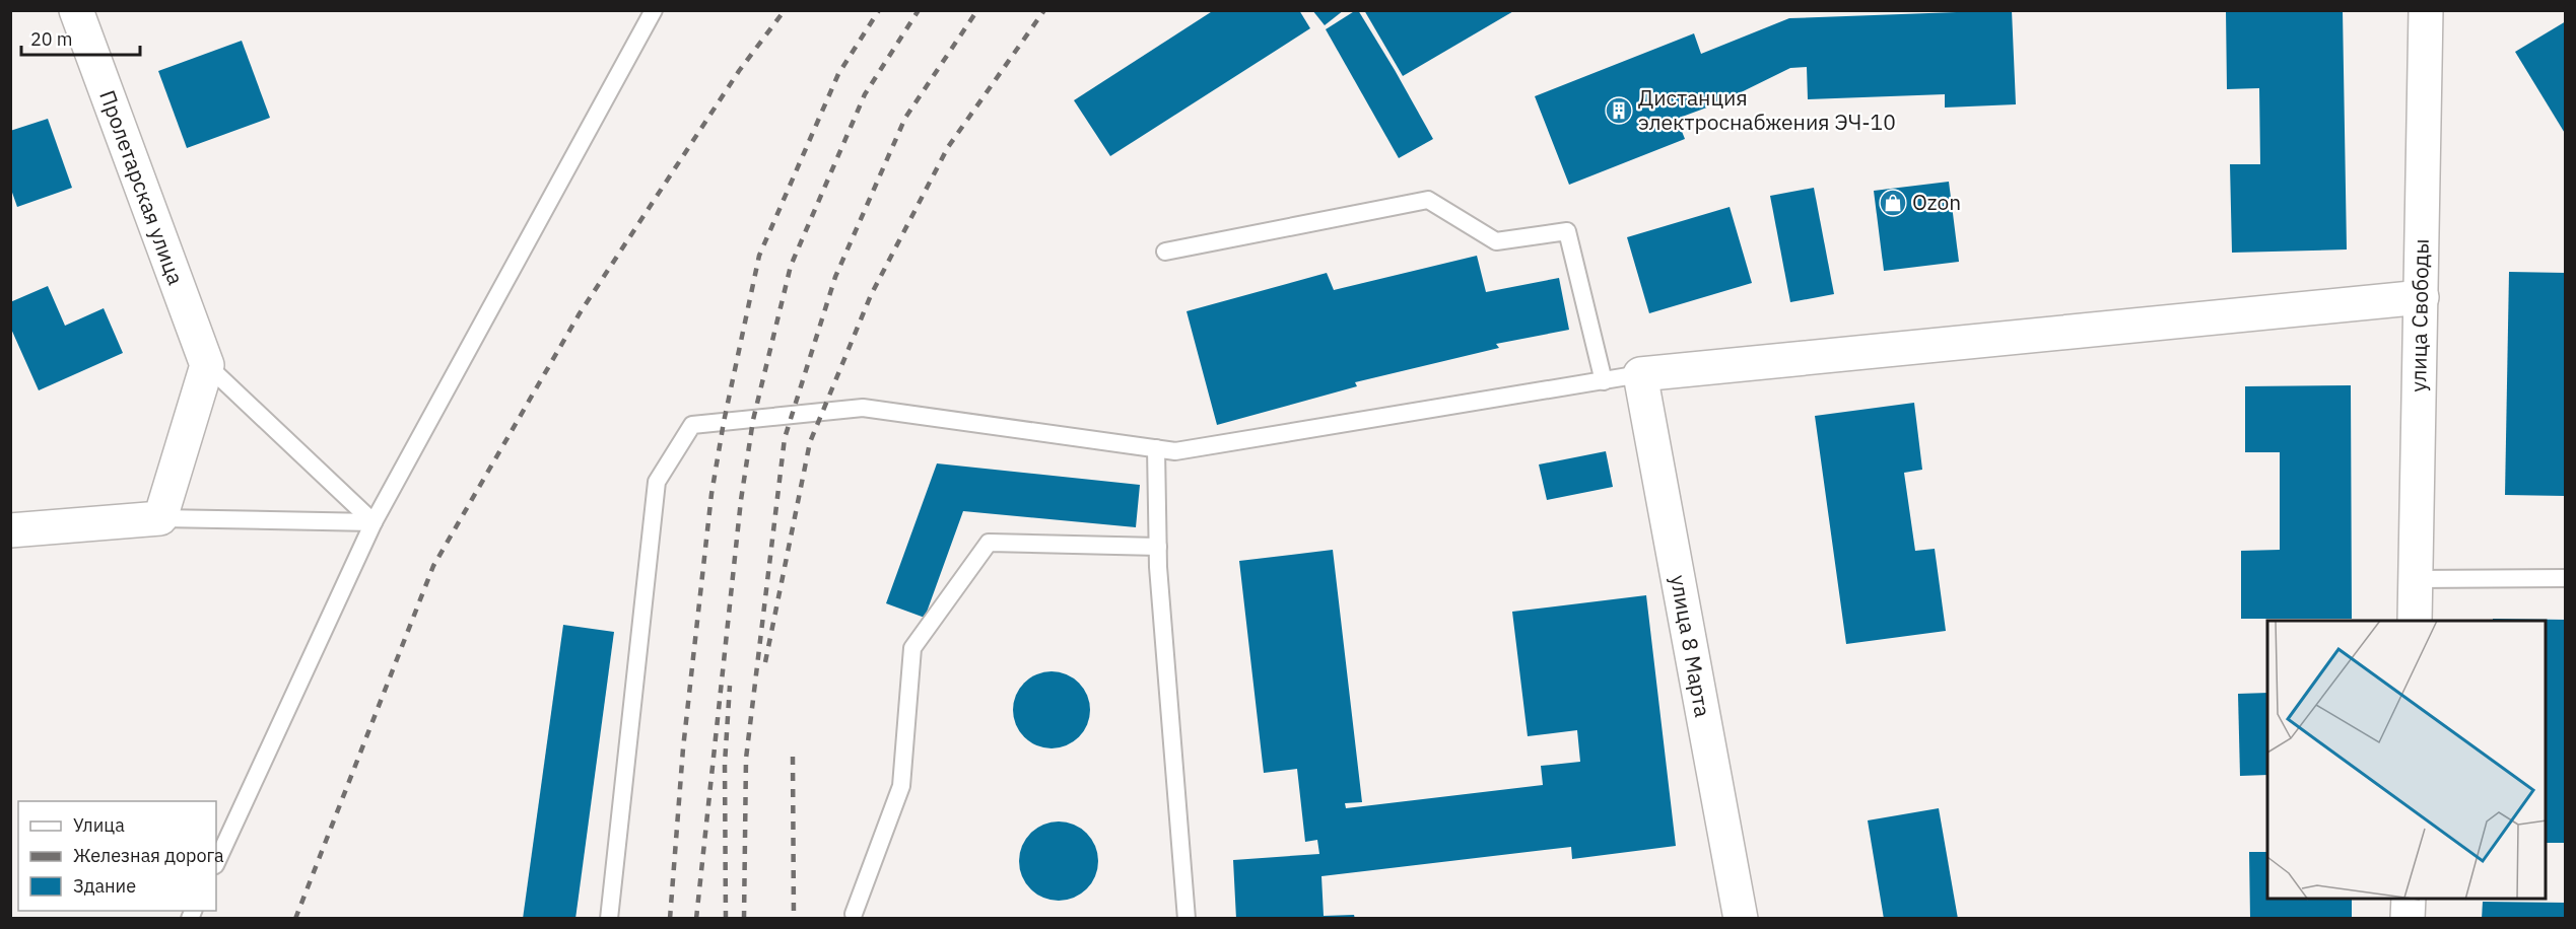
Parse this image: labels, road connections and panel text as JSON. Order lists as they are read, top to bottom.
{
  "streets": {
    "street": ["Пролетарская улица", "улица Свободы", "улица 8 Марта"]
  },
  "places": {
    "building": ["Дистанция электроснабжения ЭЧ-10"],
    "shop": ["Ozon"]
  },
  "legend": ["Улица", "Железная дорога", "Здание"],
  "scale_bar": "20 m"
}
